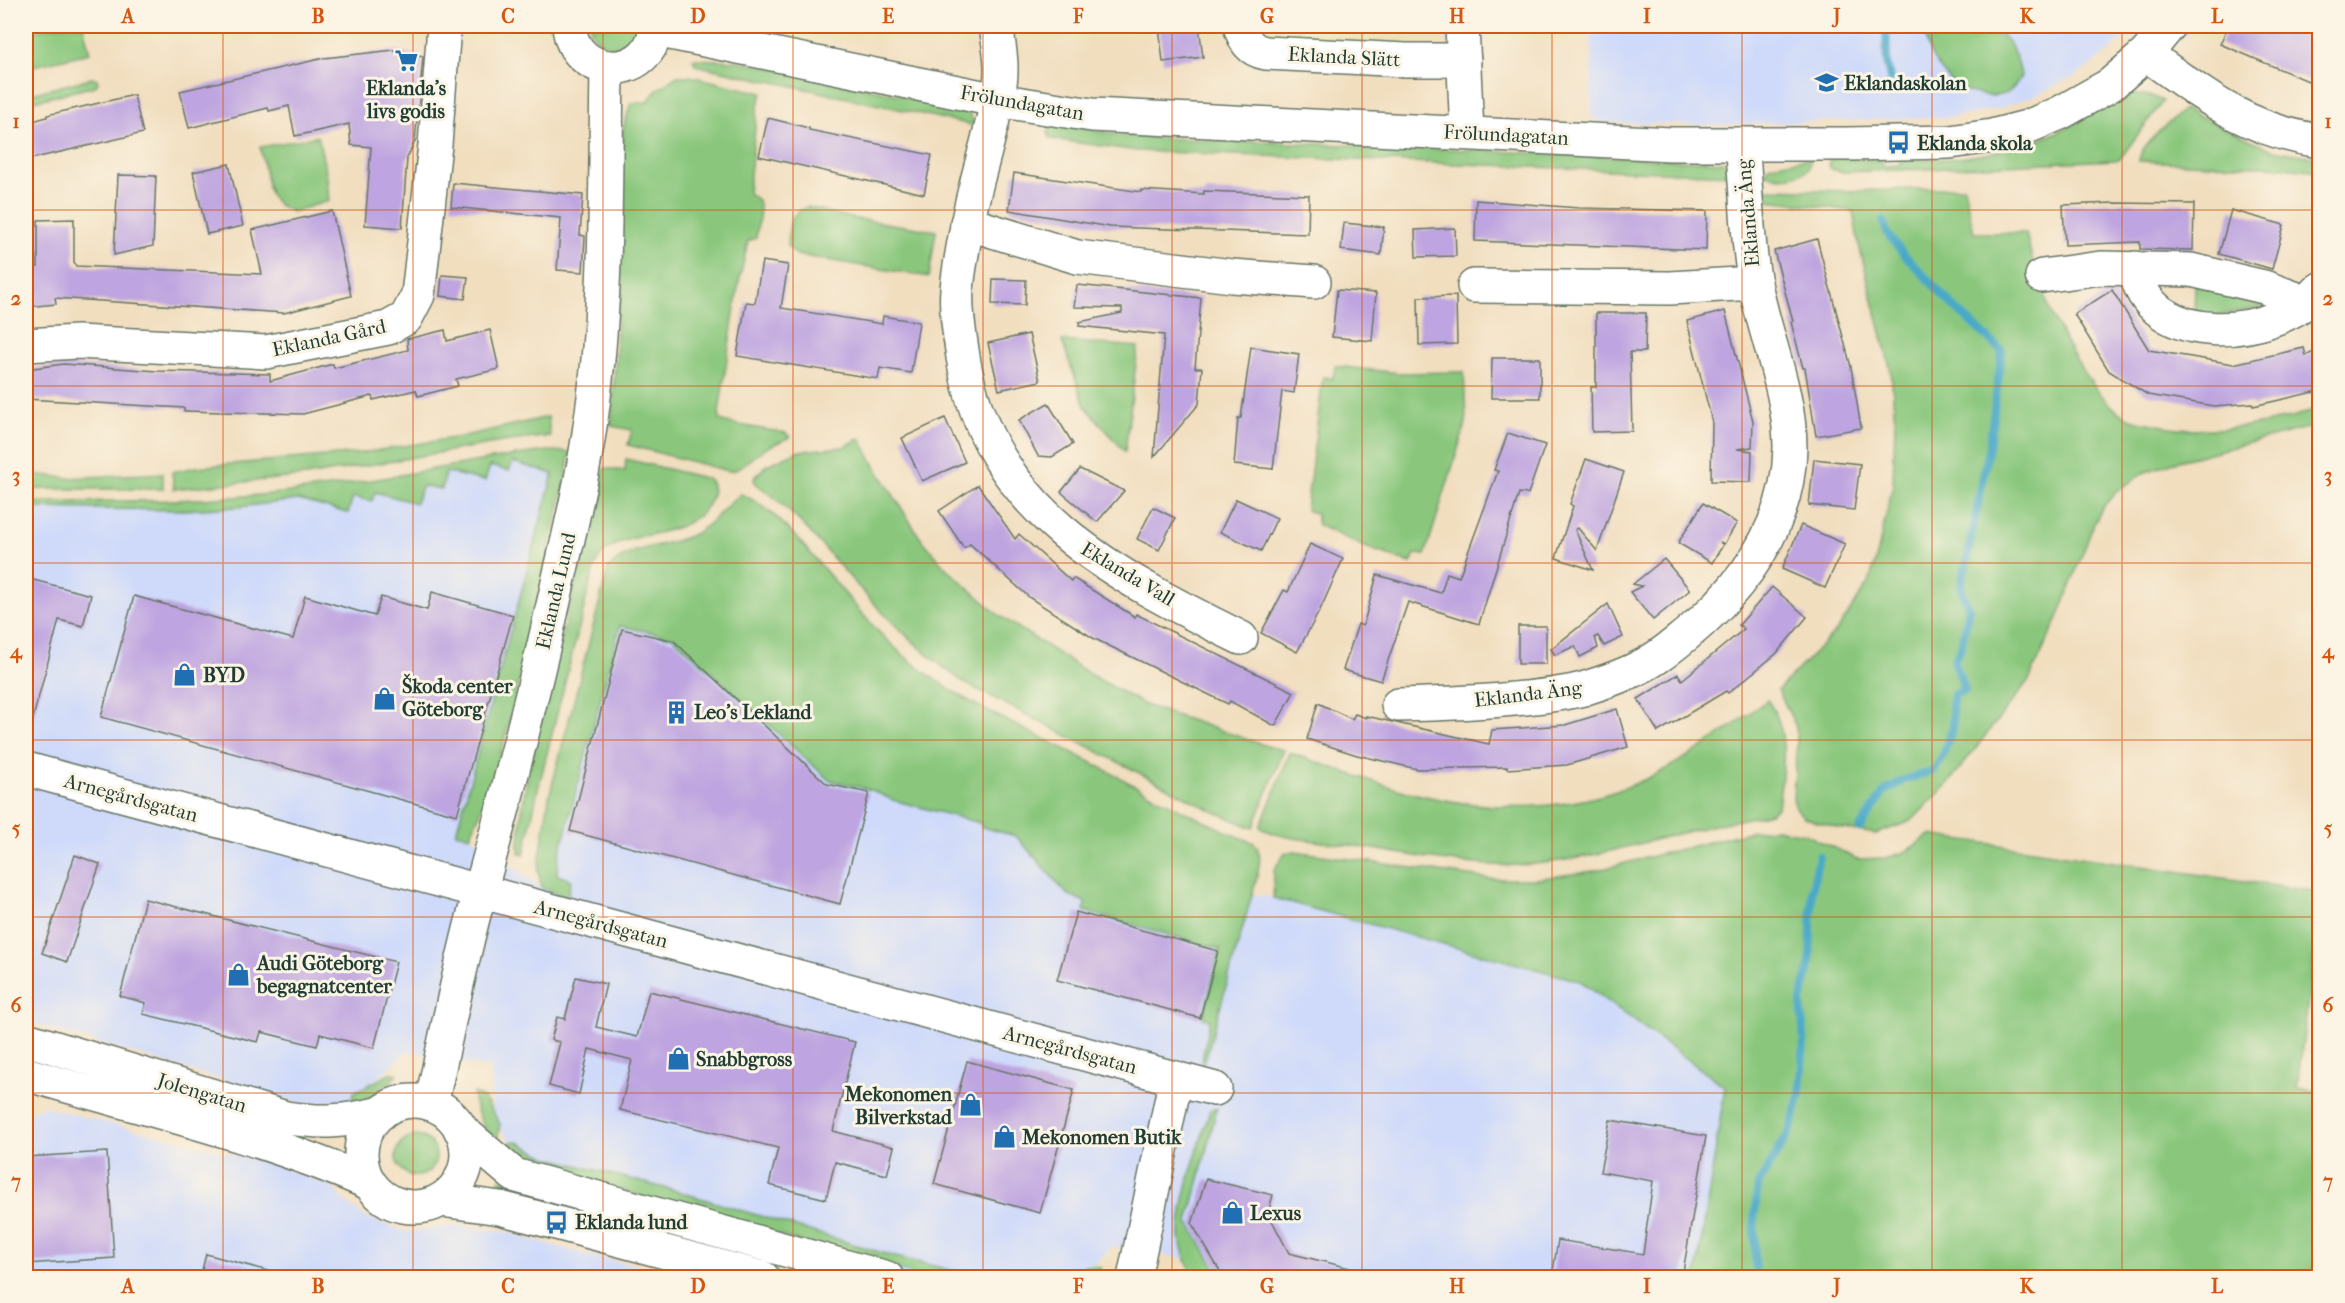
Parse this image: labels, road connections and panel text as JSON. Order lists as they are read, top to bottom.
{
  "streets": {
    "street": [
      "Eklanda Slätt",
      "Frölundagatan",
      "Eklanda Äng",
      "Eklanda Gård",
      "Eklanda Vall",
      "Eklanda Lund",
      "Arnegårdsgatan",
      "Jolengatan"
    ]
  },
  "crossings": [
    ["Frölundagatan", "Eklanda Äng"],
    ["Frölundagatan", "Eklanda Vall"],
    ["Eklanda Lund", "Arnegårdsgatan"],
    ["Eklanda Lund", "Jolengatan"]
  ],
  "places": {
    "supermarket": ["Eklanda's livs godis"],
    "school or university": ["Eklandaskolan"],
    "bus stop": ["Eklanda skola", "Eklanda lund"],
    "shop": [
      "BYD",
      "Škoda center Göteborg",
      "Audi Göteborg begagnatcenter",
      "Snabbgross",
      "Mekonomen Bilverkstad",
      "Mekonomen Butik",
      "Lexus"
    ],
    "building": ["Leo's Lekland"]
  },
  "grid": {
    "columns": [
      "A",
      "B",
      "C",
      "D",
      "E",
      "F",
      "G",
      "H",
      "I",
      "J",
      "K",
      "L"
    ],
    "rows": [
      "1",
      "2",
      "3",
      "4",
      "5",
      "6",
      "7"
    ]
  }
}
